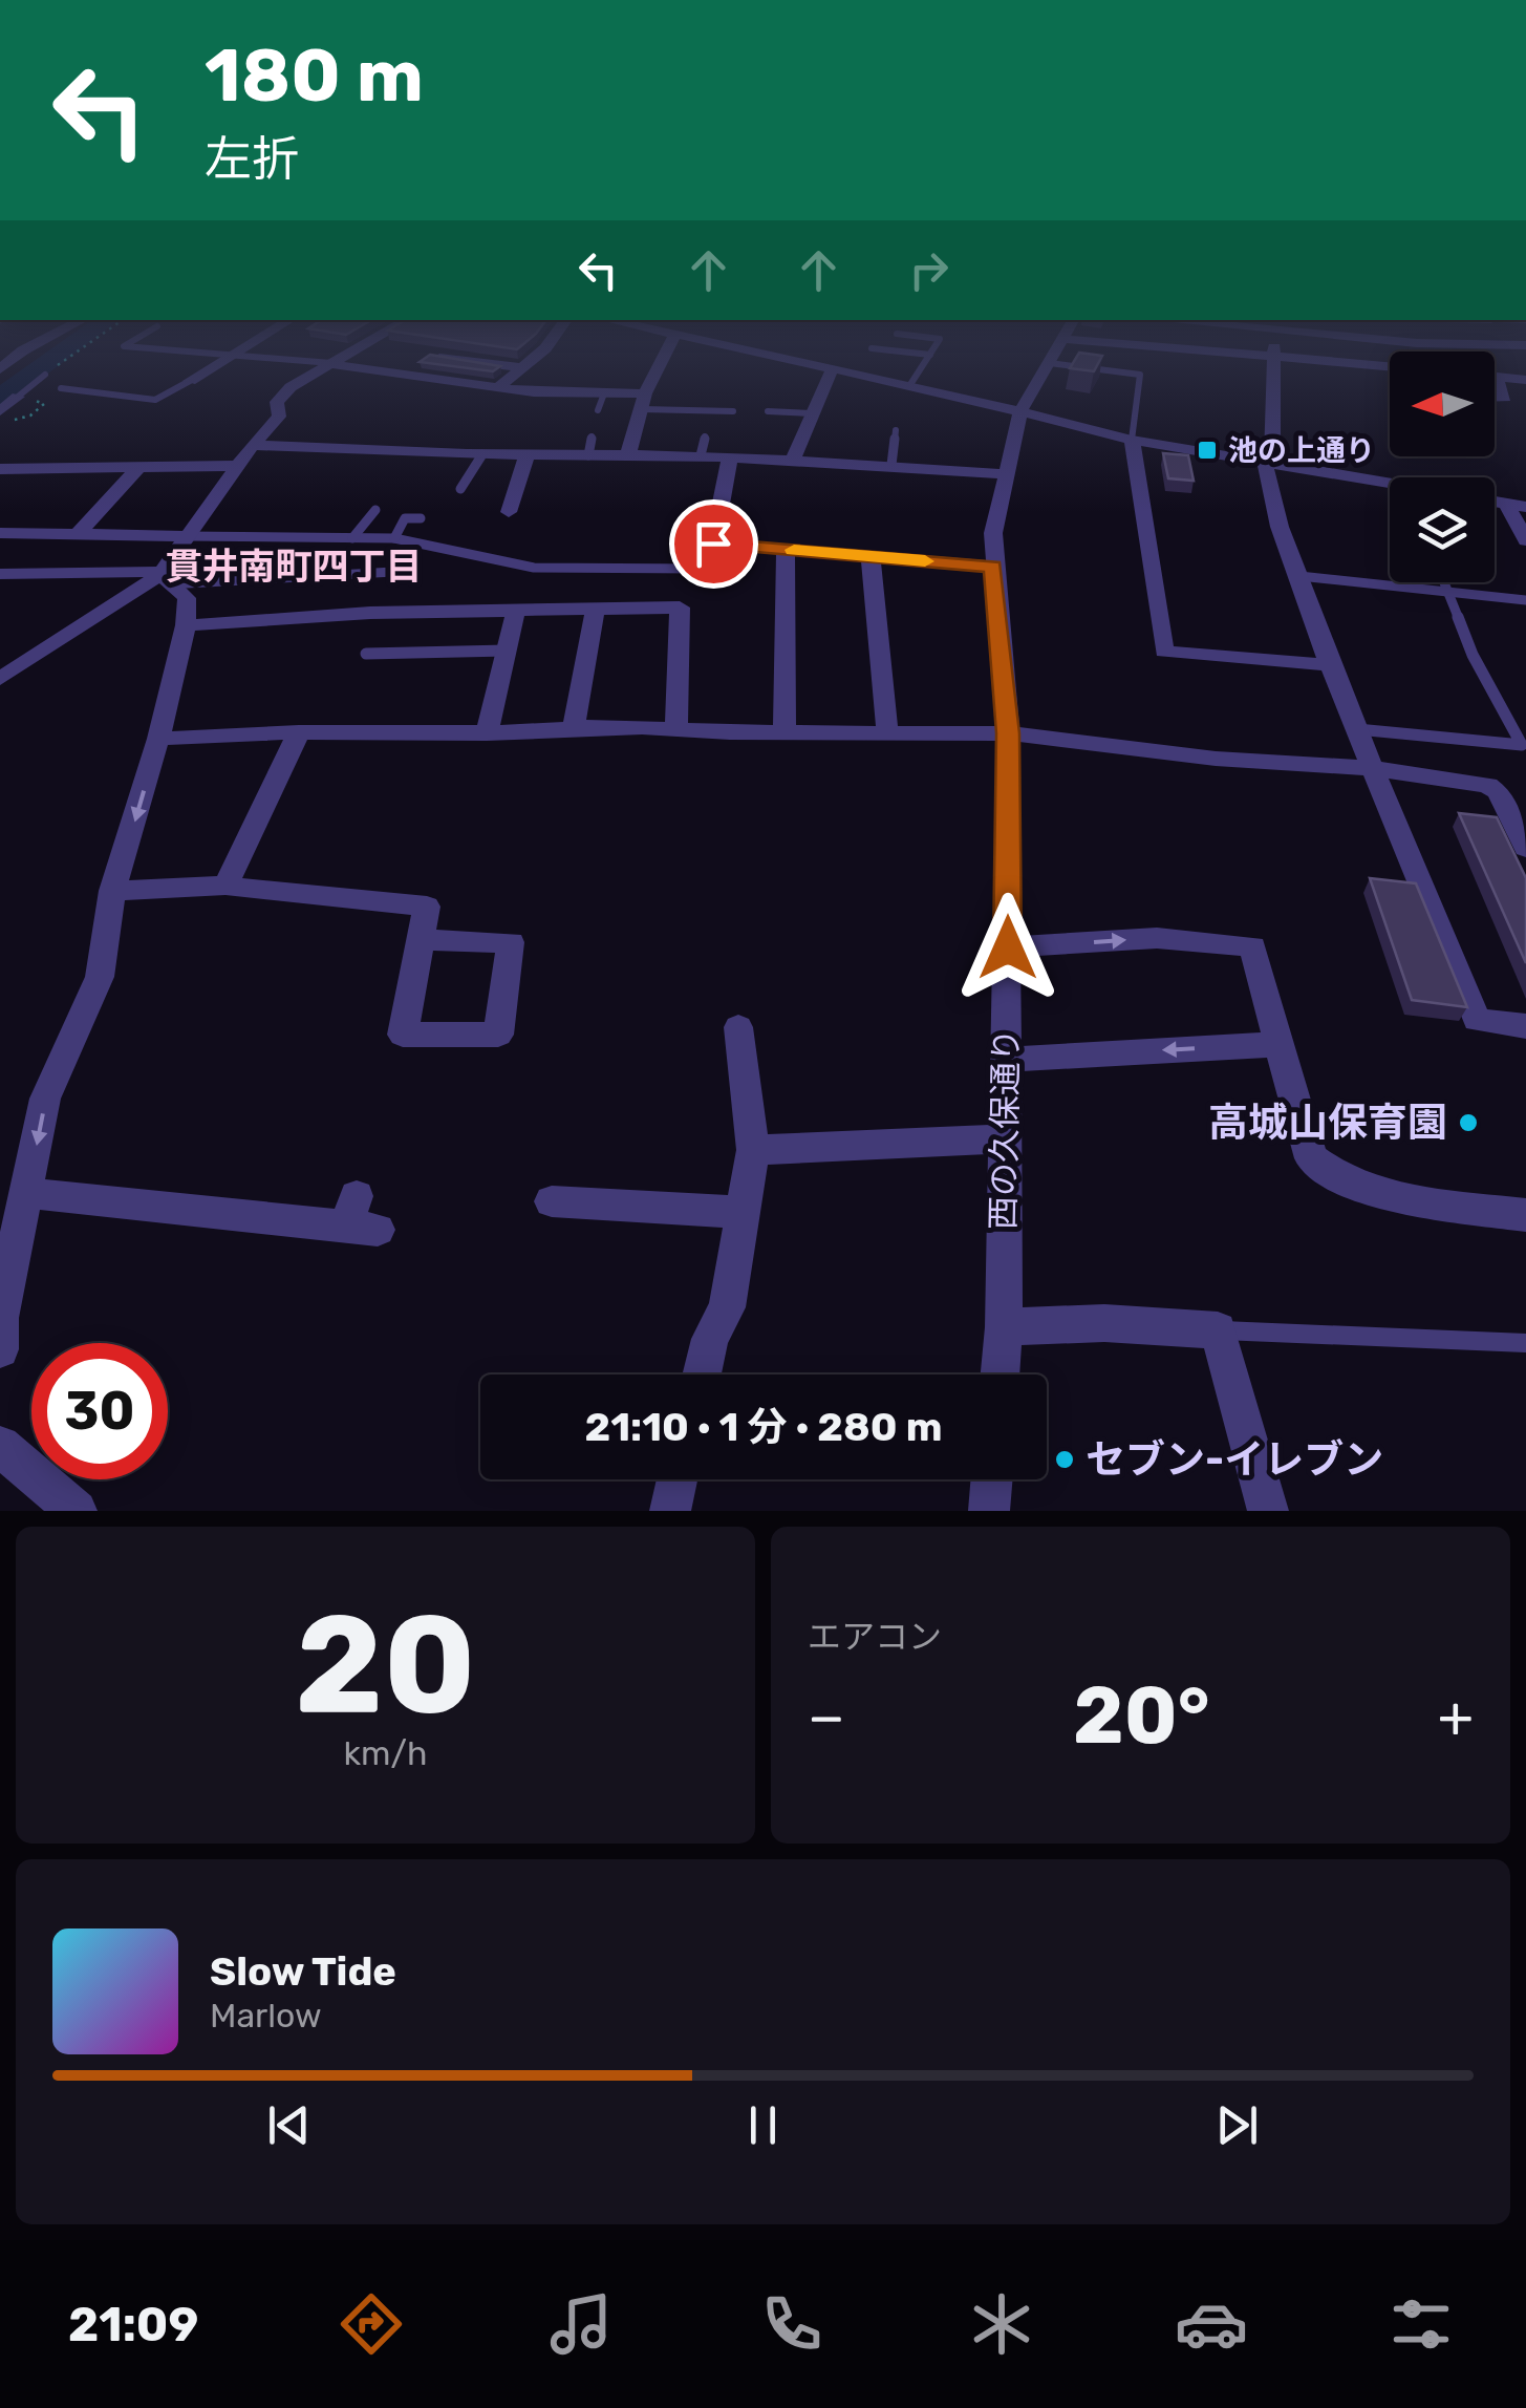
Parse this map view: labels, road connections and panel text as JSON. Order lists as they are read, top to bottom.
{
  "streets": {
    "street": ["西の久保通り"]
  },
  "districts": ["貫井南町四丁目"],
  "places": {
    "transit": ["池の上通り"],
    "other": ["高城山保育園", "セブン-イレブン"]
  },
  "north": "left",
  "page": {
    "turn": ["180 m", "左折"],
    "limit": "30",
    "trip": "21:10 · 1 分 · 280 m",
    "tile": [
      ["20", "km/h"],
      "エアコン"
    ],
    "heat": ["−", "20°", "+"],
    "song": ["Slow Tide", "Marlow"],
    "tabs": "21:09"
  }
}
